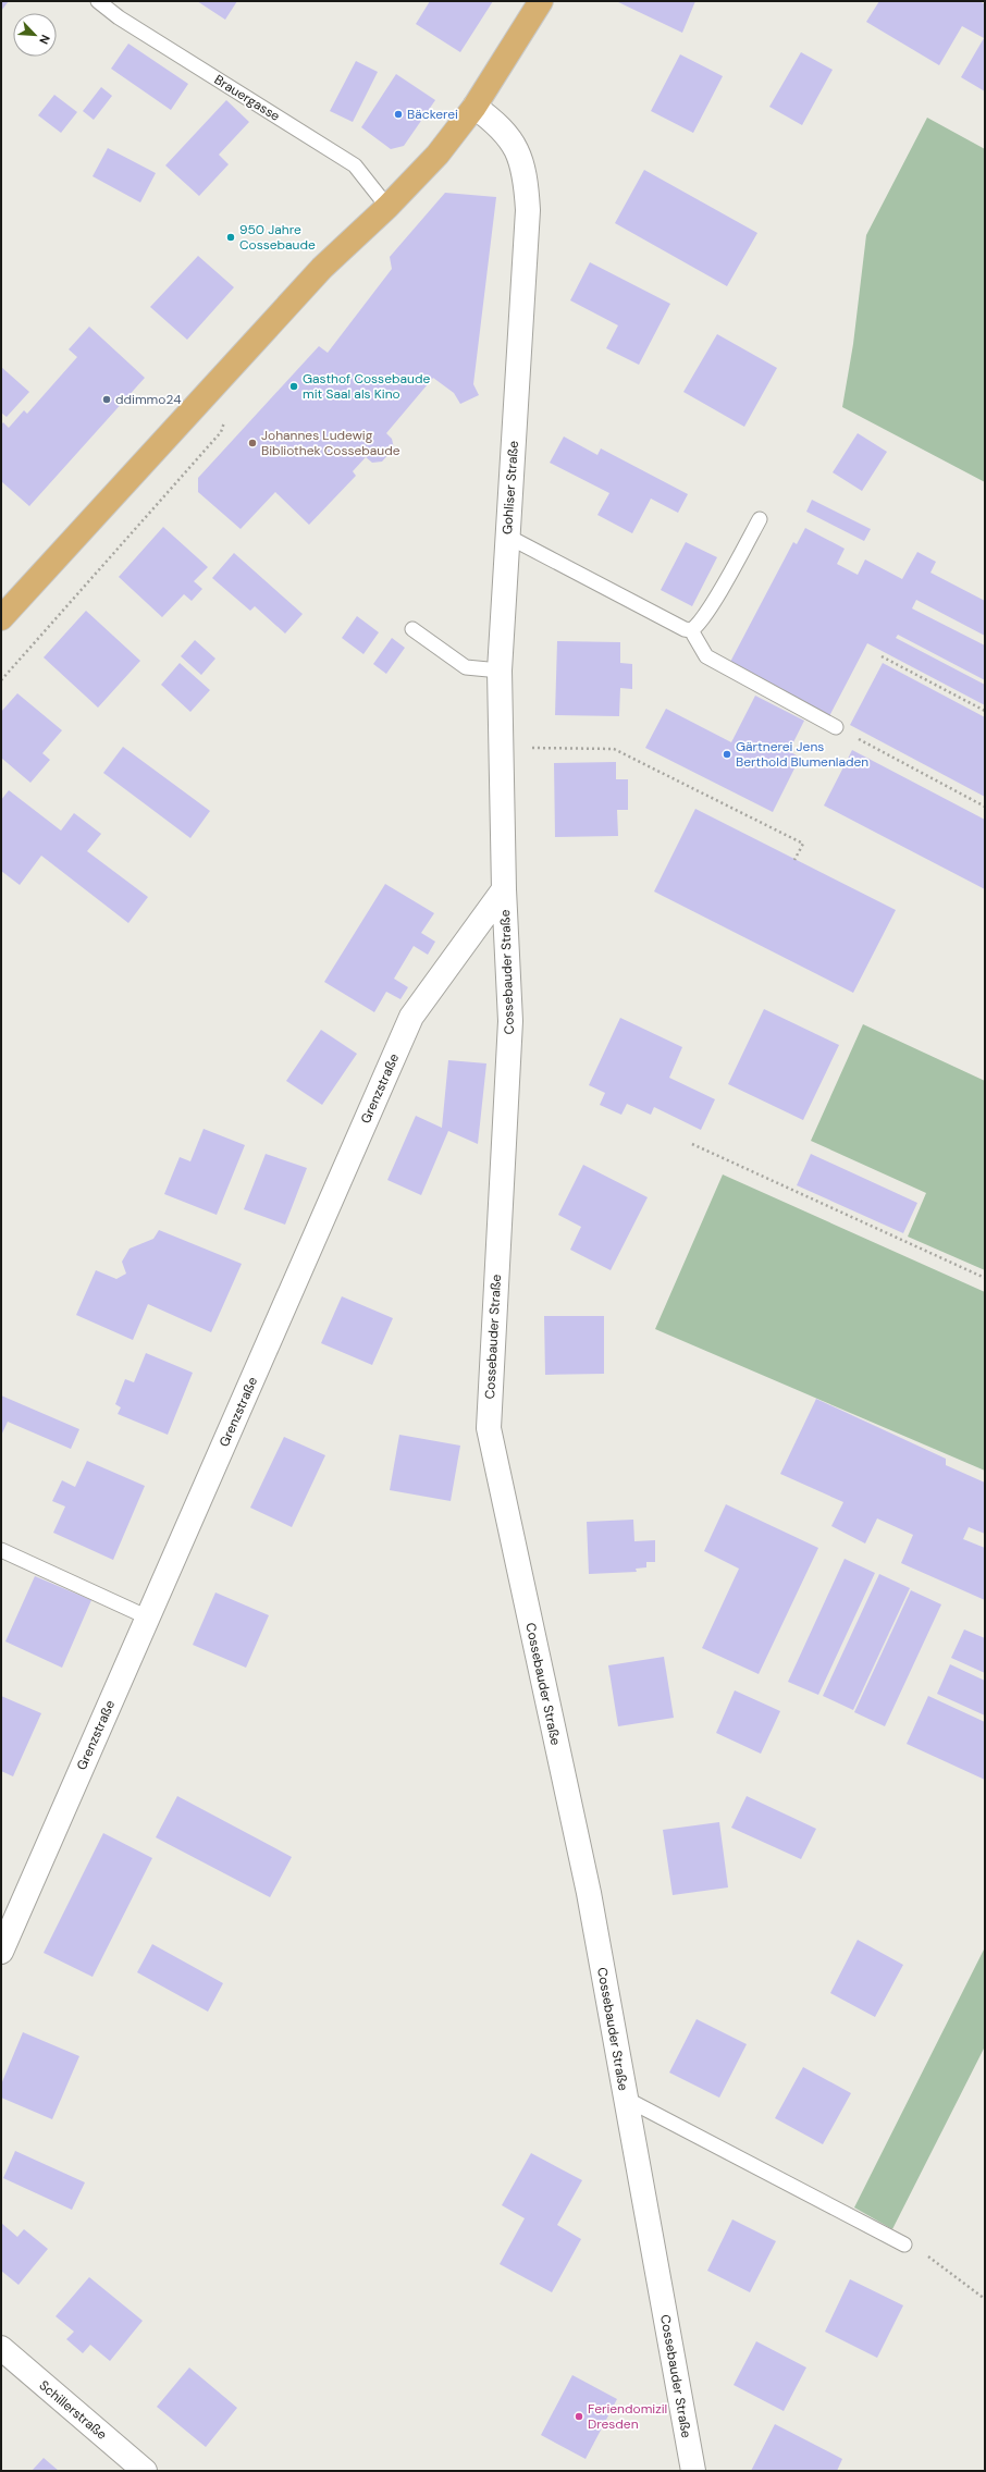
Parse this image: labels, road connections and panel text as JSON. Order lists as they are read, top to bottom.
{
  "streets": {
    "street": [
      "Gohliser Straße",
      "Cossebauder Straße",
      "Grenzstraße",
      "Schillerstraße"
    ],
    "lane": ["Brauergasse"]
  },
  "crossings": [
    ["Gohliser Straße", "Cossebauder Straße"],
    ["Gohliser Straße", "Grenzstraße"],
    ["Cossebauder Straße", "Grenzstraße"]
  ],
  "places": [
    "Bäckerei",
    "950 Jahre Cossebaude",
    "Gasthof Cossebaude mit Saal als Kino",
    "ddimmo24",
    "Johannes Ludewig Bibliothek Cossebaude",
    "Gärtnerei Jens Berthold Blumenladen",
    "Feriendomizil Dresden"
  ],
  "north": "bottom right"
}
